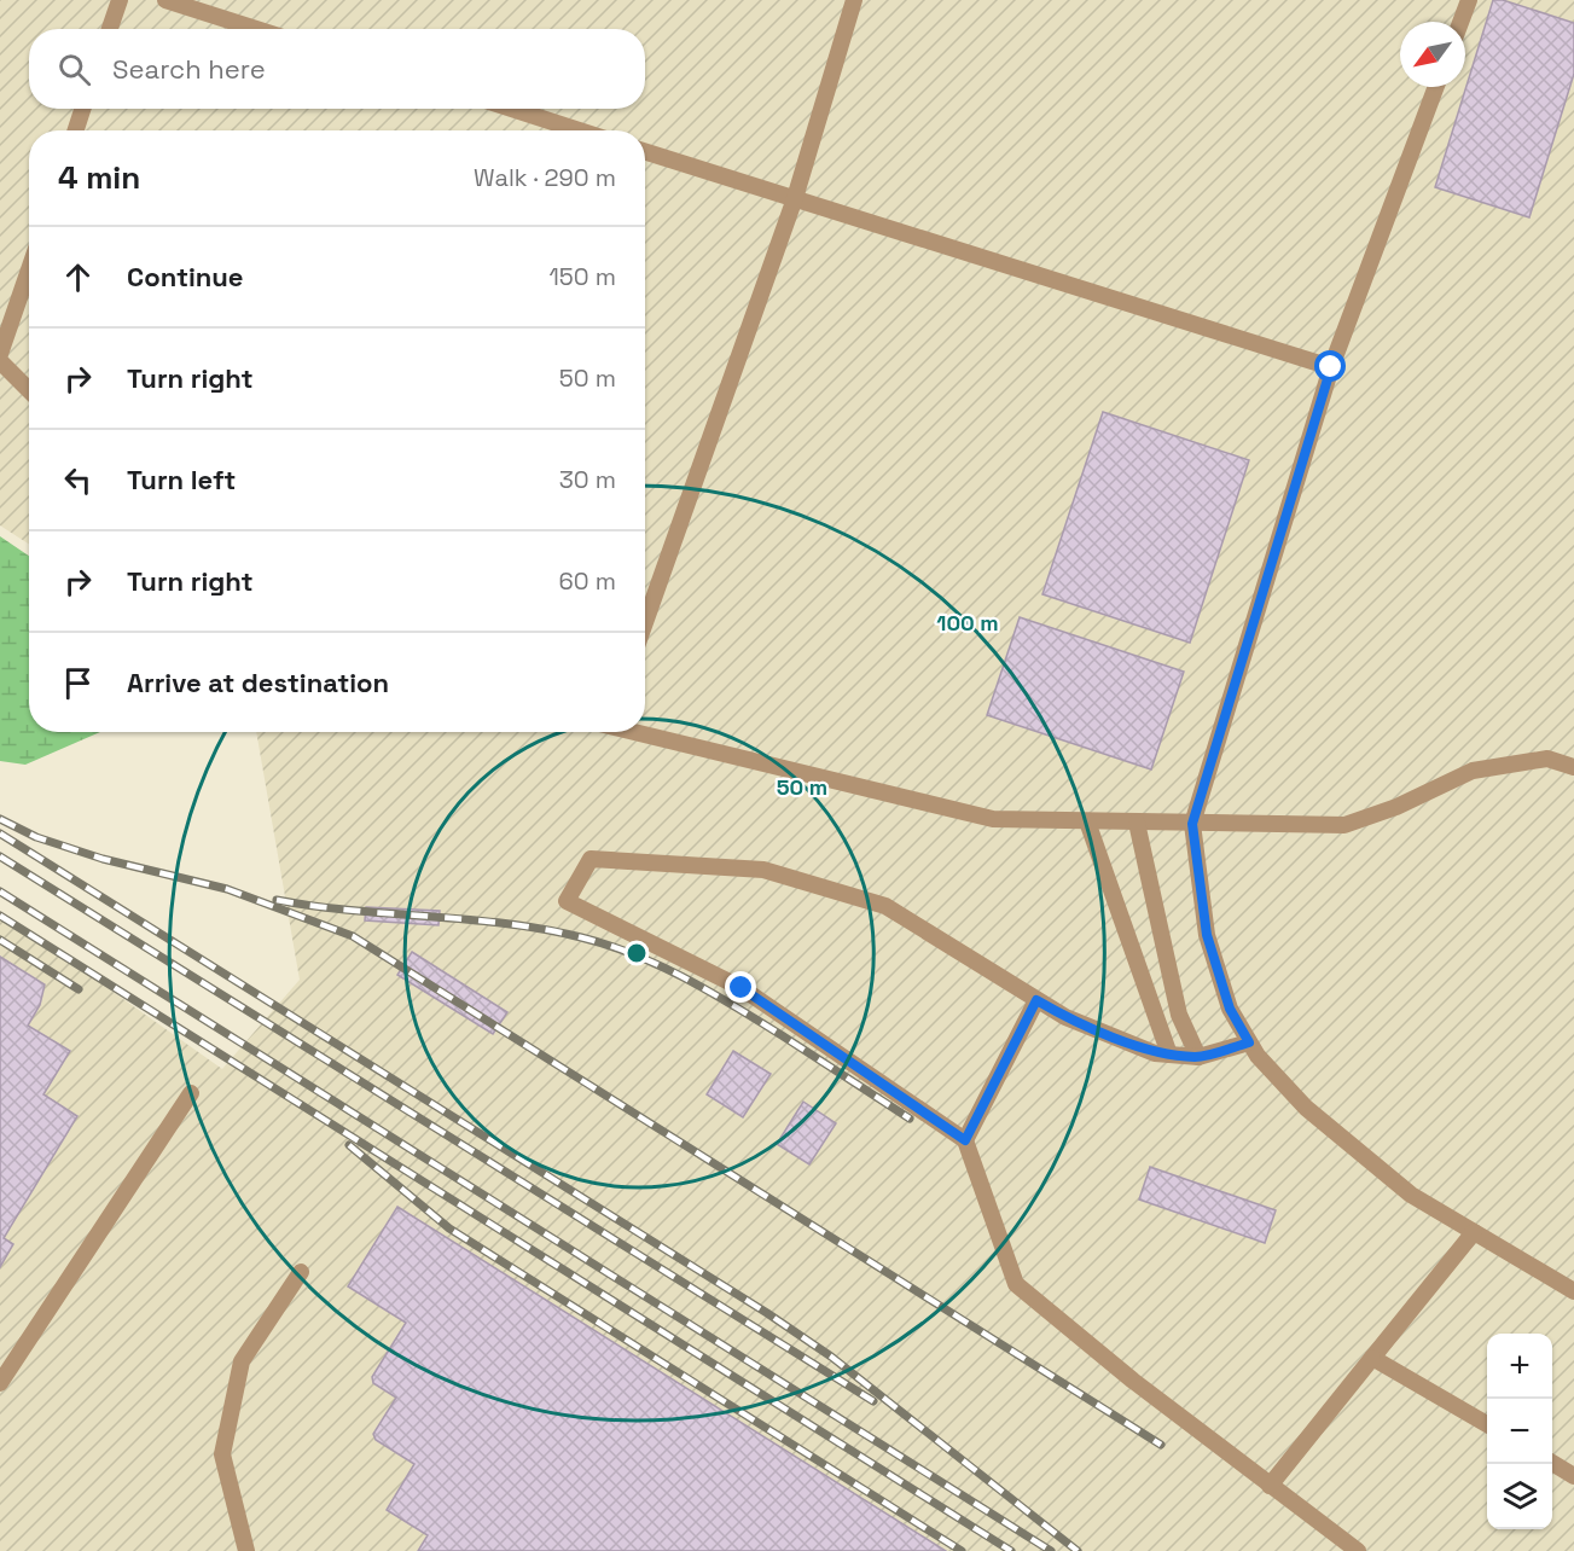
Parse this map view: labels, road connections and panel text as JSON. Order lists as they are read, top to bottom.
{
  "north": "bottom left",
  "page": {
    "search": "Search here",
    "heading": ["4 min", "Walk · 290 m"],
    "list": [
      ["Continue", "150 m"],
      ["Turn right", "50 m"],
      ["Turn left", "30 m"],
      ["Turn right", "60 m"],
      "Arrive at destination"
    ],
    "map_buttons": ["+", "−"]
  },
  "rings": ["100 m", "50 m"]
}
